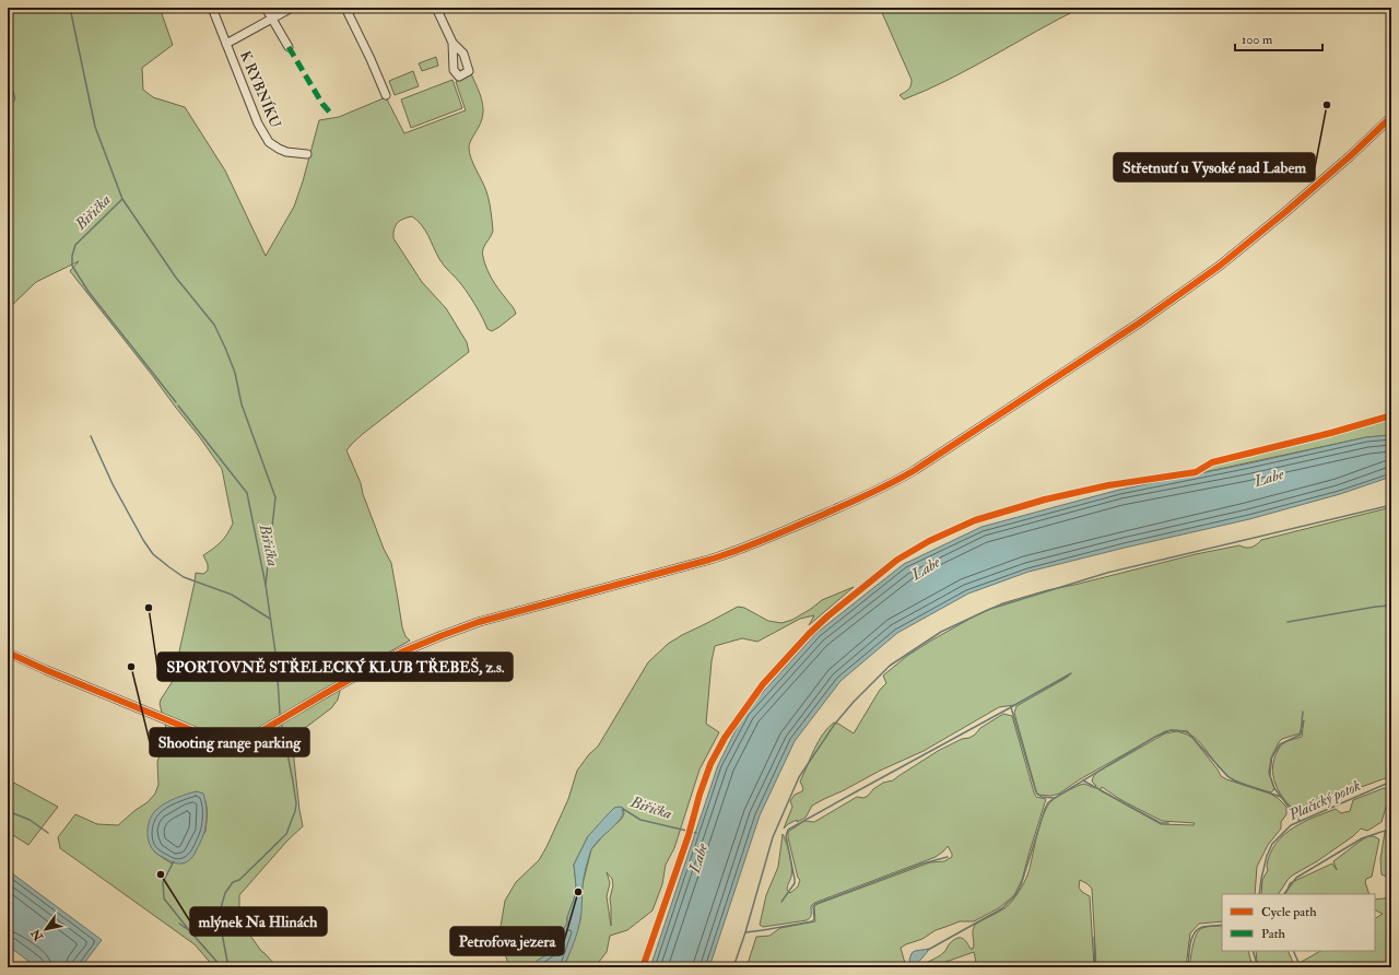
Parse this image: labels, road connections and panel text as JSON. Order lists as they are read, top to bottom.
{
  "streets": {
    "street": ["K RYBNÍKU"]
  },
  "water": ["Biřička", "Labe", "Plačický potok"],
  "places": [
    "Střetnutí u Vysoké nad Labem",
    "SPORTOVNĚ STŘELECKÝ KLUB TŘEBEŠ, z.s.",
    "Shooting range parking",
    "mlýnek Na Hlinách",
    "Petrofova jezera"
  ],
  "legend": ["Cycle path", "Path"],
  "scale_bar": "100 m",
  "north": "bottom left"
}
